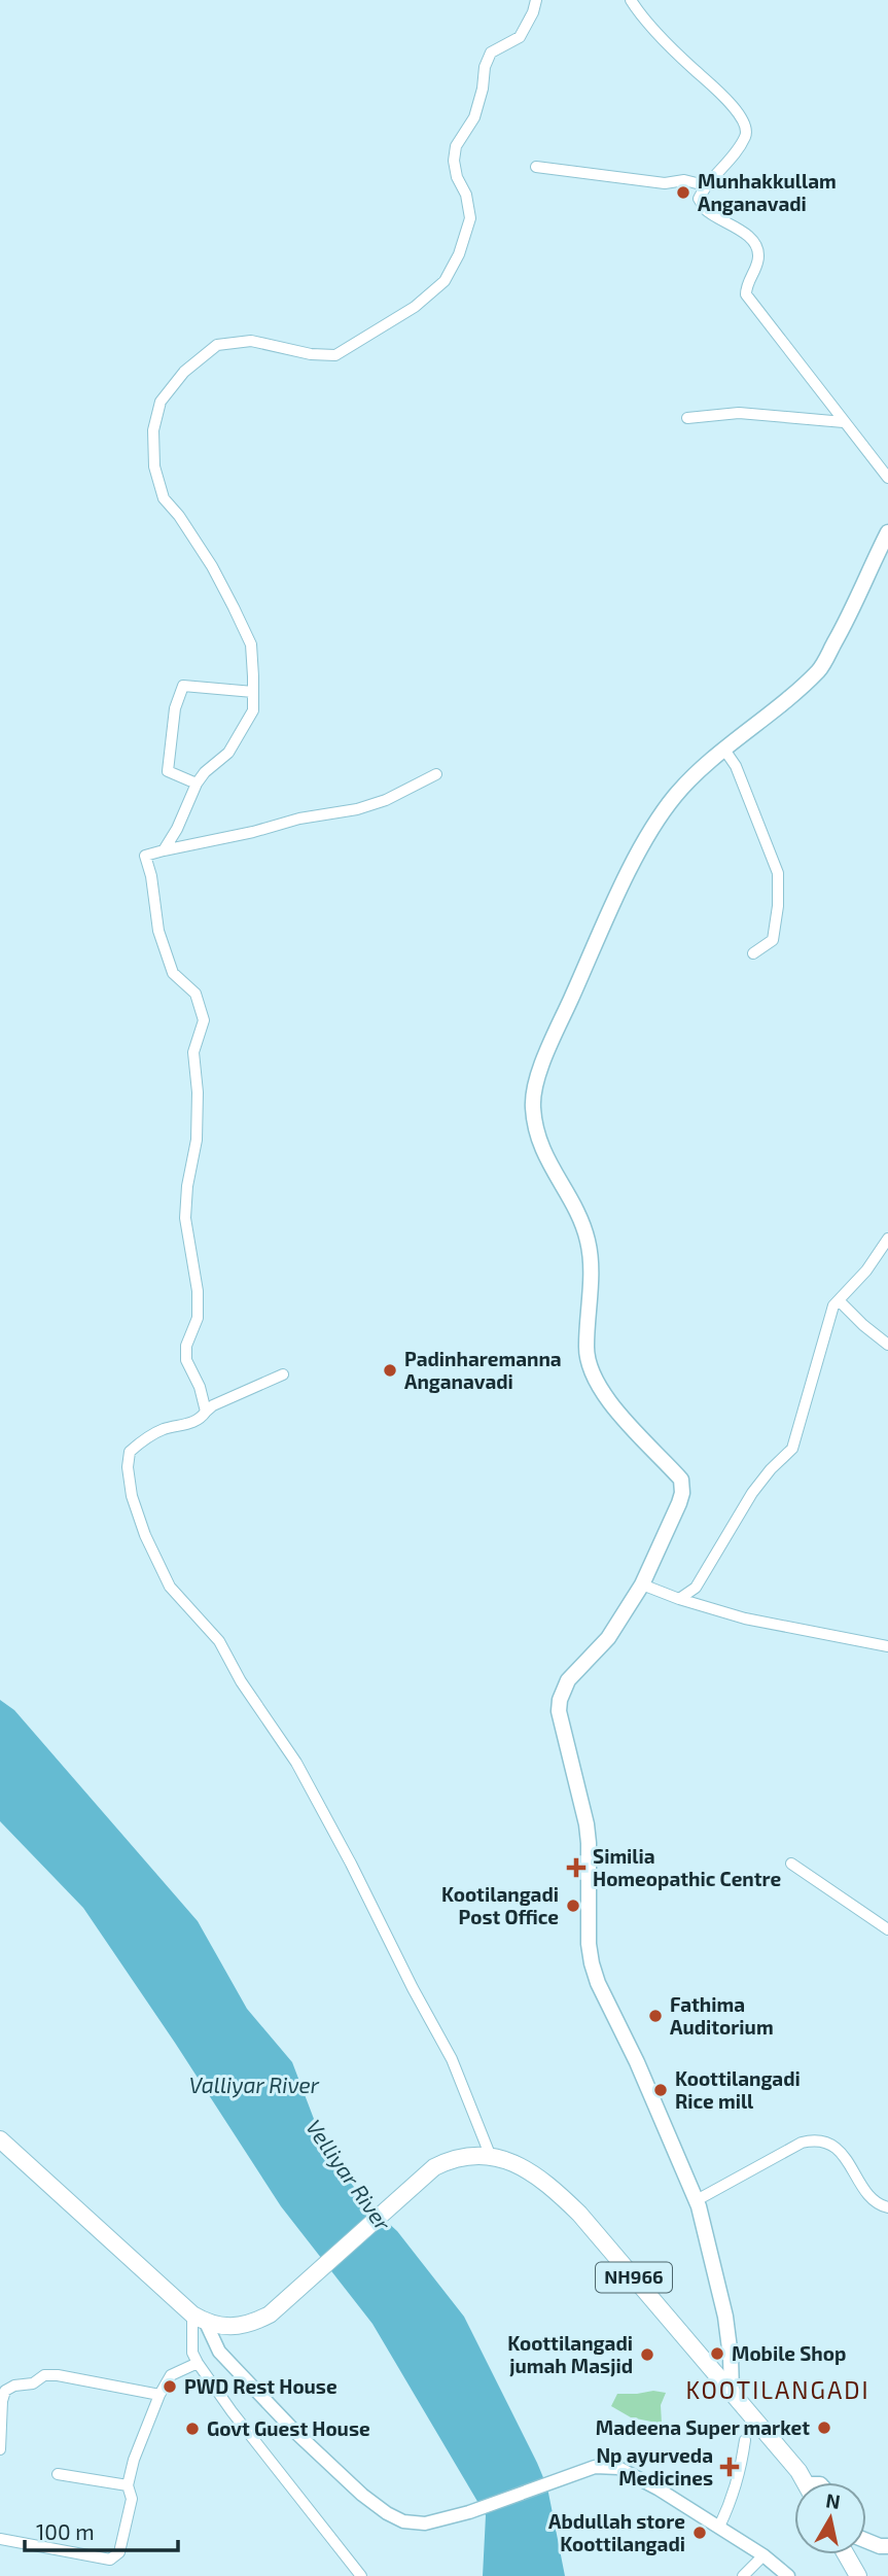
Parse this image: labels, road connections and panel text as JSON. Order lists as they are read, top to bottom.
{
  "streets": {
    "highway": ["NH966"]
  },
  "districts": ["KOOTILANGADI"],
  "water": ["Valliyar River", "Velliyar River"],
  "places": {
    "other": [
      "Munhakkullam Anganavadi",
      "Padinharemanna Anganavadi",
      "Kootilangadi Post Office",
      "Fathima Auditorium",
      "Koottilangadi Rice mill",
      "Mobile Shop",
      "Koottilangadi jumah Masjid",
      "PWD Rest House",
      "Madeena Super market",
      "Govt Guest House",
      "Abdullah store Koottilangadi"
    ],
    "health": ["Similia Homeopathic Centre", "Np ayurveda Medicines"]
  },
  "scale_bar": "100 m",
  "north": "top"
}
